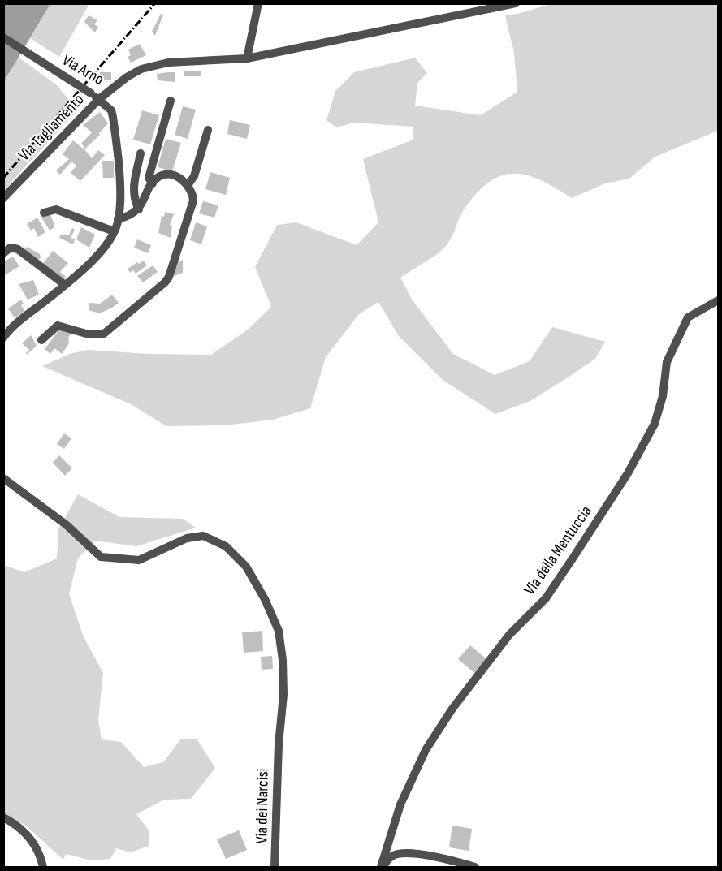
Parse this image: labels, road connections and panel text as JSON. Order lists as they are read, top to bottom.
{
  "streets": {
    "street": [
      "Via Arno",
      "Via Tagliamento",
      "Via della Mentuccia",
      "Via dei Narcisi"
    ]
  },
  "crossings": [
    ["Via Arno", "Via Tagliamento"]
  ]
}
